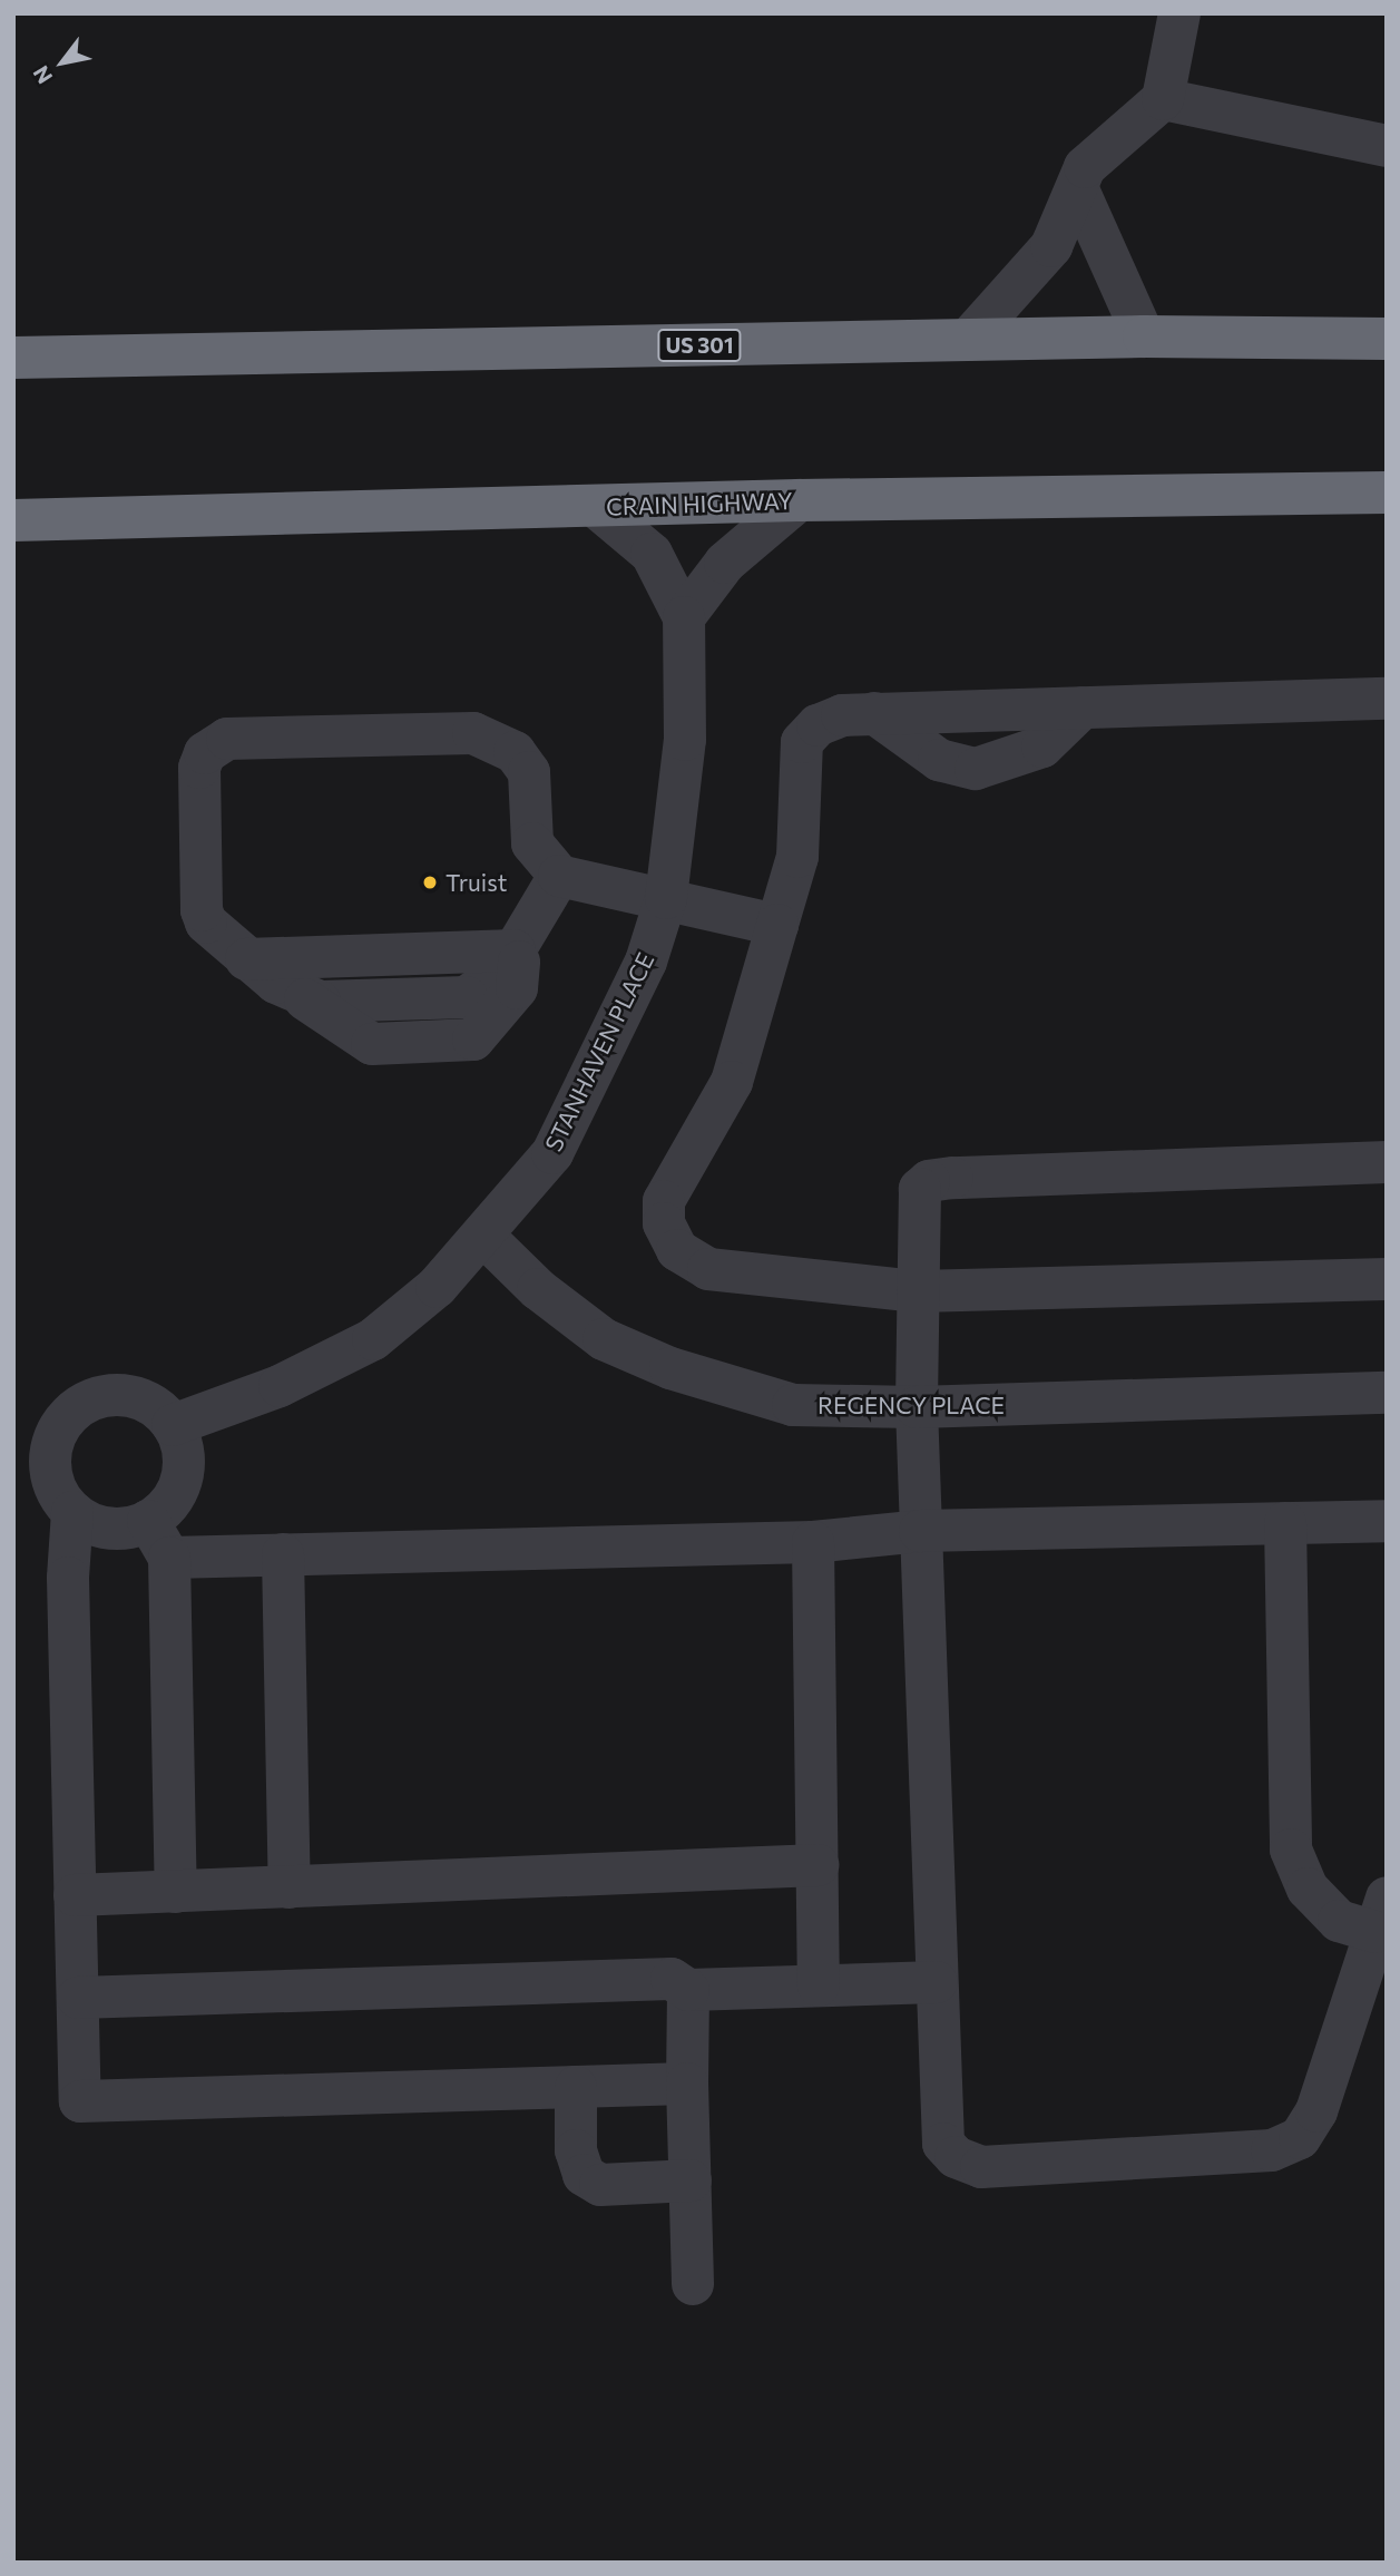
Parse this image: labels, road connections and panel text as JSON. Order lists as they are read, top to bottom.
{
  "streets": {
    "highway": ["US 301", "CRAIN HIGHWAY"],
    "street": ["STANHAVEN PLACE", "REGENCY PLACE"]
  },
  "crossings": [
    ["CRAIN HIGHWAY", "STANHAVEN PLACE"],
    ["STANHAVEN PLACE", "REGENCY PLACE"]
  ],
  "places": ["Truist"],
  "north": "bottom left"
}
